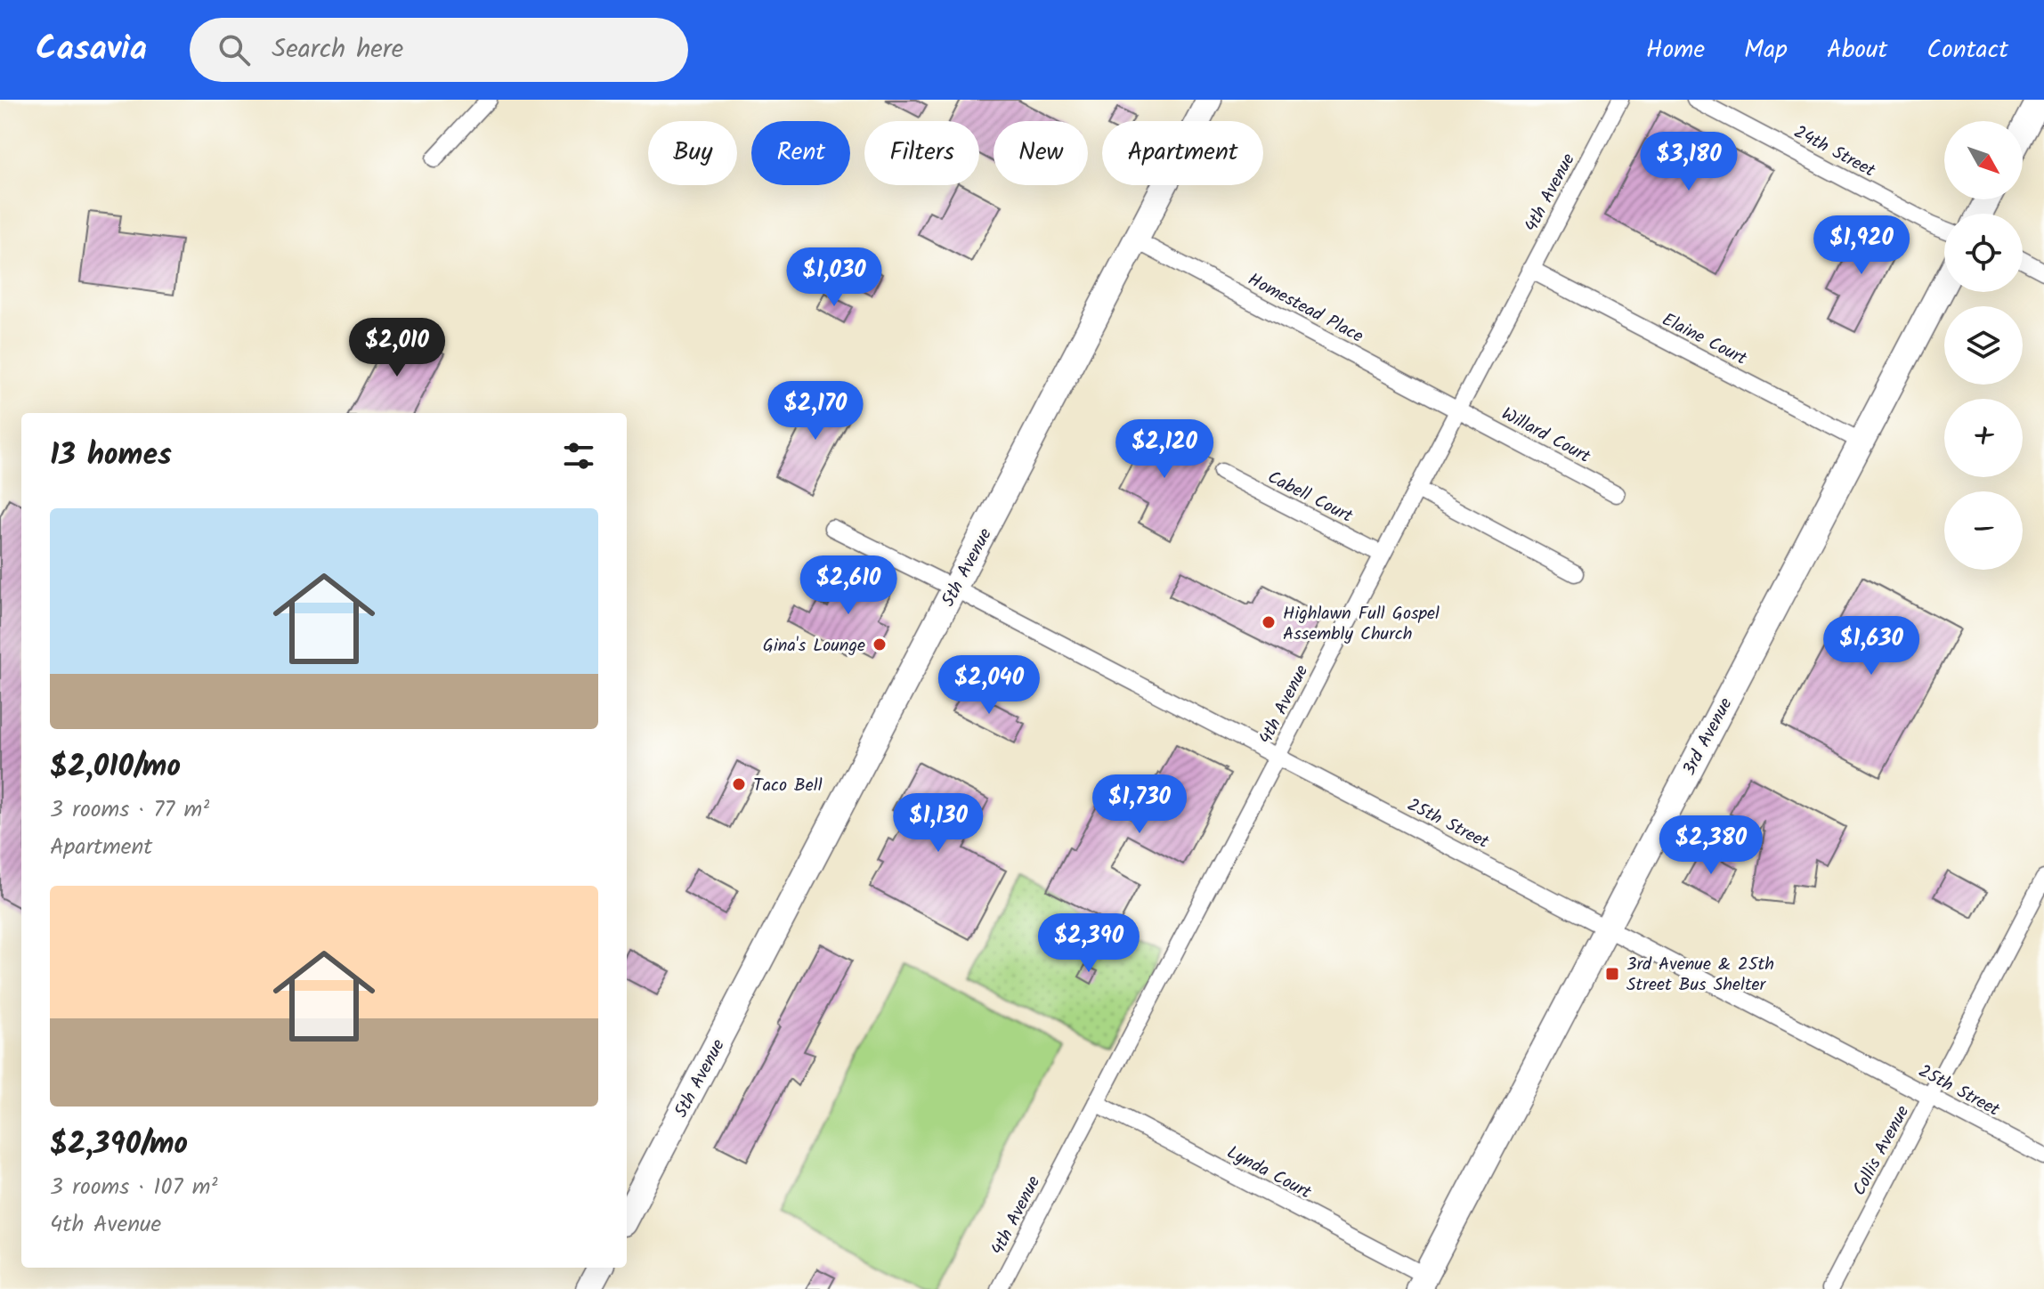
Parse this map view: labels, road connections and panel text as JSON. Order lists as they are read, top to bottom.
{
  "streets": {
    "main road": ["5th Avenue", "3rd Avenue"],
    "street": [
      "24th Street",
      "4th Avenue",
      "Homestead Place",
      "Elaine Court",
      "Willard Court",
      "Cabell Court",
      "25th Street",
      "Collis Avenue",
      "Lynda Court"
    ]
  },
  "crossings": [
    ["4th Avenue", "Homestead Place"],
    ["4th Avenue", "Elaine Court"],
    ["4th Avenue", "Willard Court"],
    ["4th Avenue", "Cabell Court"],
    ["4th Avenue", "25th Street"],
    ["4th Avenue", "Lynda Court"],
    ["Homestead Place", "Willard Court"],
    ["Homestead Place", "5th Avenue"],
    ["Elaine Court", "3rd Avenue"],
    ["5th Avenue", "25th Street"],
    ["3rd Avenue", "25th Street"],
    ["3rd Avenue", "Lynda Court"],
    ["25th Street", "Collis Avenue"]
  ],
  "places": {
    "other": ["Highlawn Full Gospel Assembly Church", "Gina's Lounge", "Taco Bell"],
    "transit": ["3rd Avenue & 25th Street Bus Shelter"]
  },
  "north": "bottom right",
  "page": {
    "header": "Casavia",
    "search": "Search here",
    "nav": [
      "Home",
      "Map",
      "About",
      "Contact"
    ],
    "map_buttons": ["+", "−"],
    "chip": [
      "Buy",
      "Rent",
      "Filters",
      "New",
      "Apartment"
    ],
    "price": [
      "$3,180",
      "$1,920",
      "$1,030",
      "$2,010",
      "$2,170",
      "$2,120",
      "$2,610",
      "$1,630",
      "$2,040",
      "$1,730",
      "$1,130",
      "$2,380",
      "$2,390"
    ],
    "heading": "13 homes",
    "list": [
      {
        "name": "$2,010/mo",
        "note": "3 rooms · 77 m² · Apartment"
      },
      {
        "name": "$2,390/mo",
        "note": "3 rooms · 107 m² · 4th Avenue"
      }
    ]
  }
}
